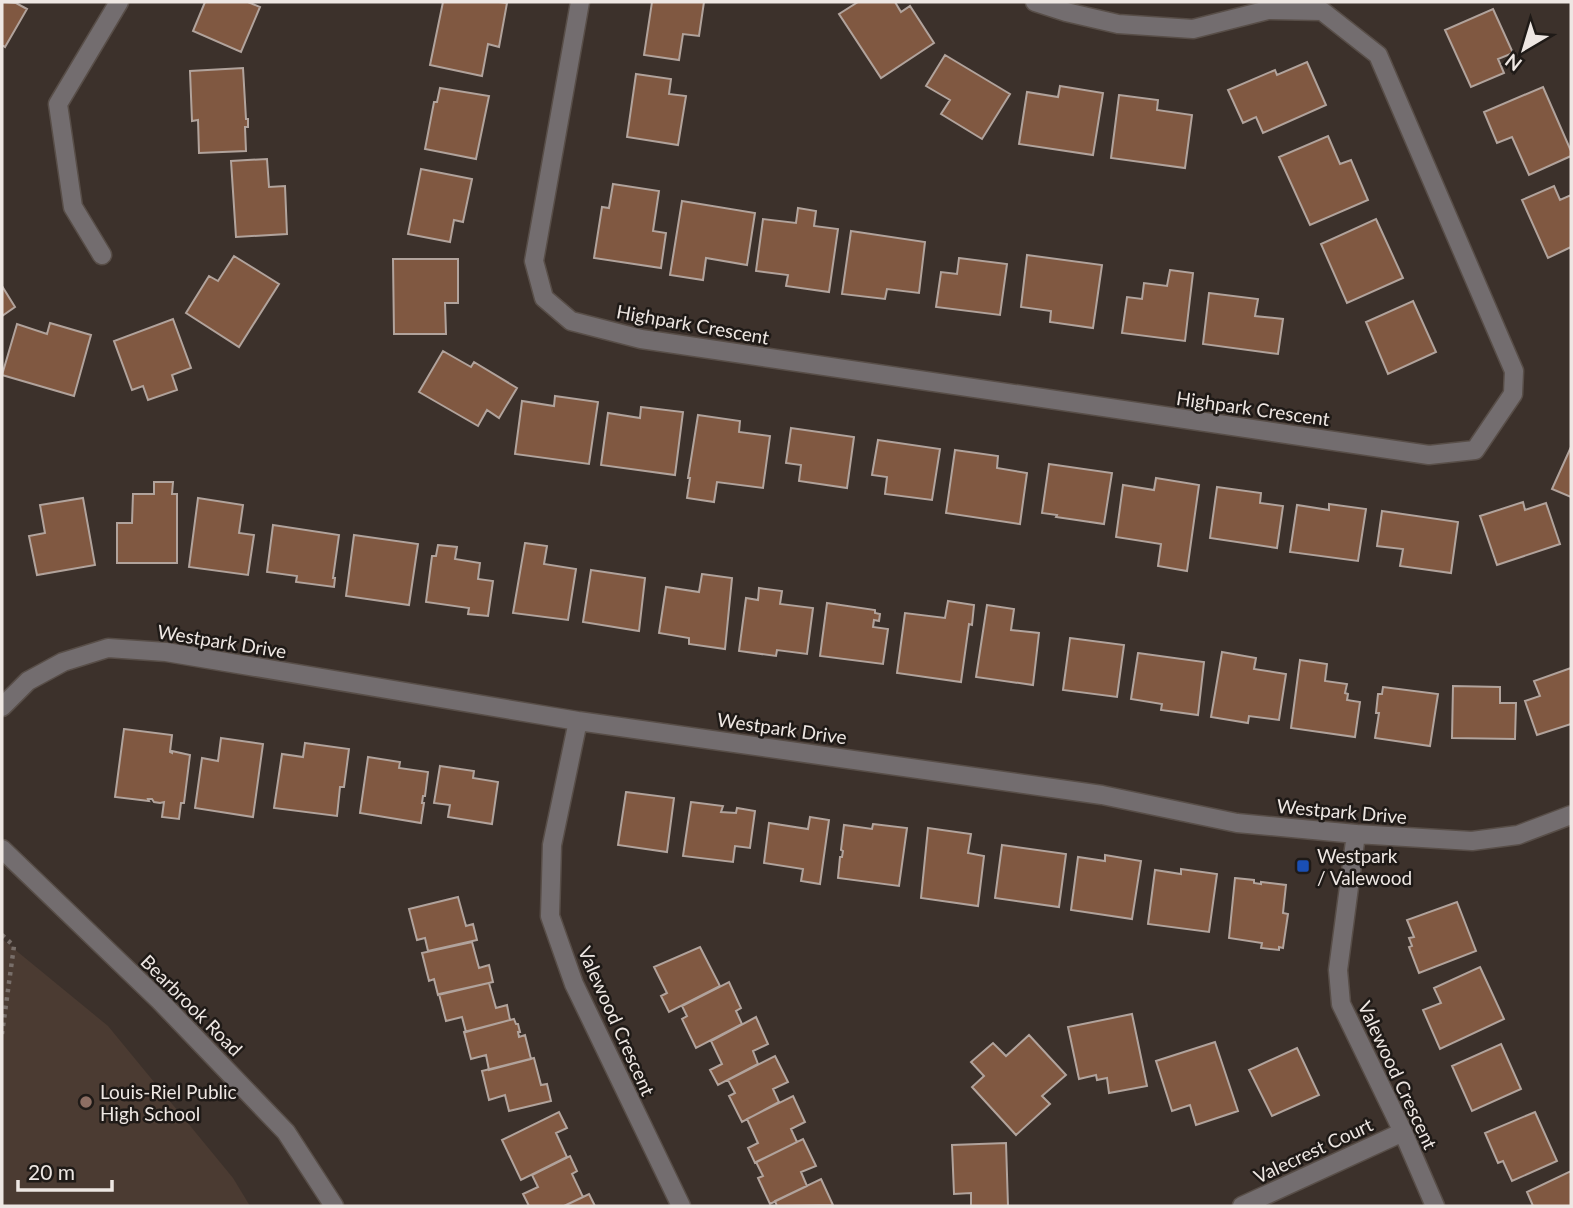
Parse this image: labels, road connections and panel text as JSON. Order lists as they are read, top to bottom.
{
  "streets": {
    "street": [
      "Highpark Crescent",
      "Westpark Drive",
      "Bearbrook Road",
      "Valewood Crescent",
      "Valecrest Court"
    ]
  },
  "crossings": [
    ["Westpark Drive", "Valewood Crescent"],
    ["Valewood Crescent", "Valecrest Court"]
  ],
  "places": {
    "transit": ["Westpark / Valewood"],
    "other": ["Louis-Riel Public High School"]
  },
  "scale_bar": "20 m",
  "north": "bottom left"
}
